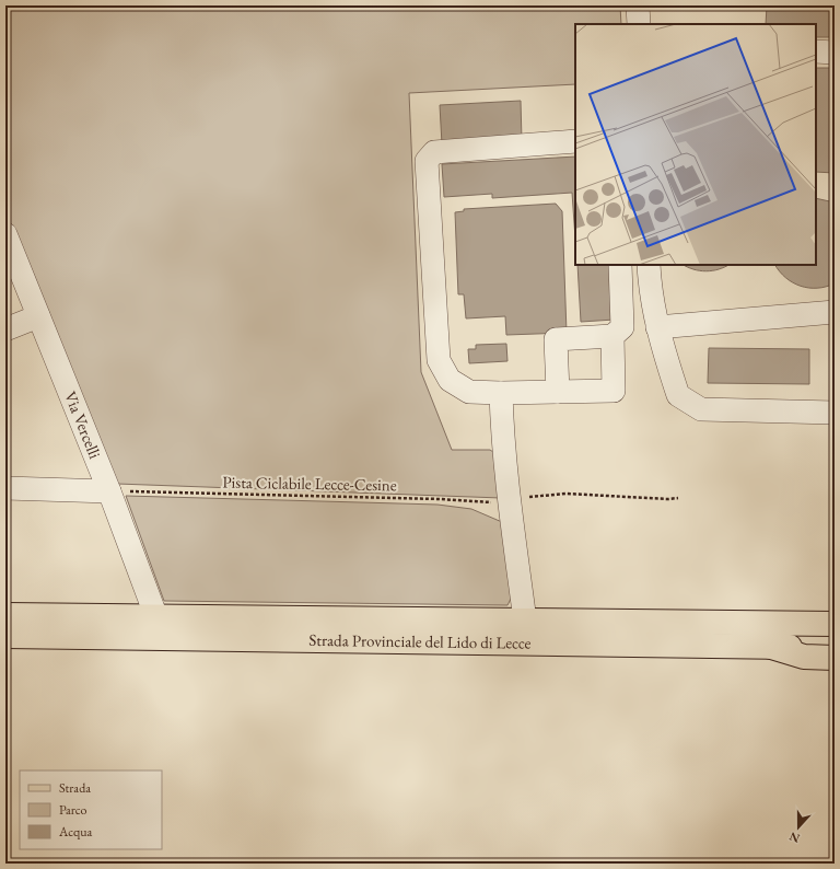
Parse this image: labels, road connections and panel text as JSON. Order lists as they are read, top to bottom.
{
  "streets": {
    "main road": ["Strada Provinciale del Lido di Lecce"],
    "street": ["Via Vercelli"],
    "path": ["Pista Ciclabile Lecce-Cesine"]
  },
  "crossings": [
    ["Via Vercelli", "Pista Ciclabile Lecce-Cesine"],
    ["Via Vercelli", "Strada Provinciale del Lido di Lecce"]
  ],
  "legend": ["Strada", "Parco", "Acqua"],
  "north": "bottom"
}
